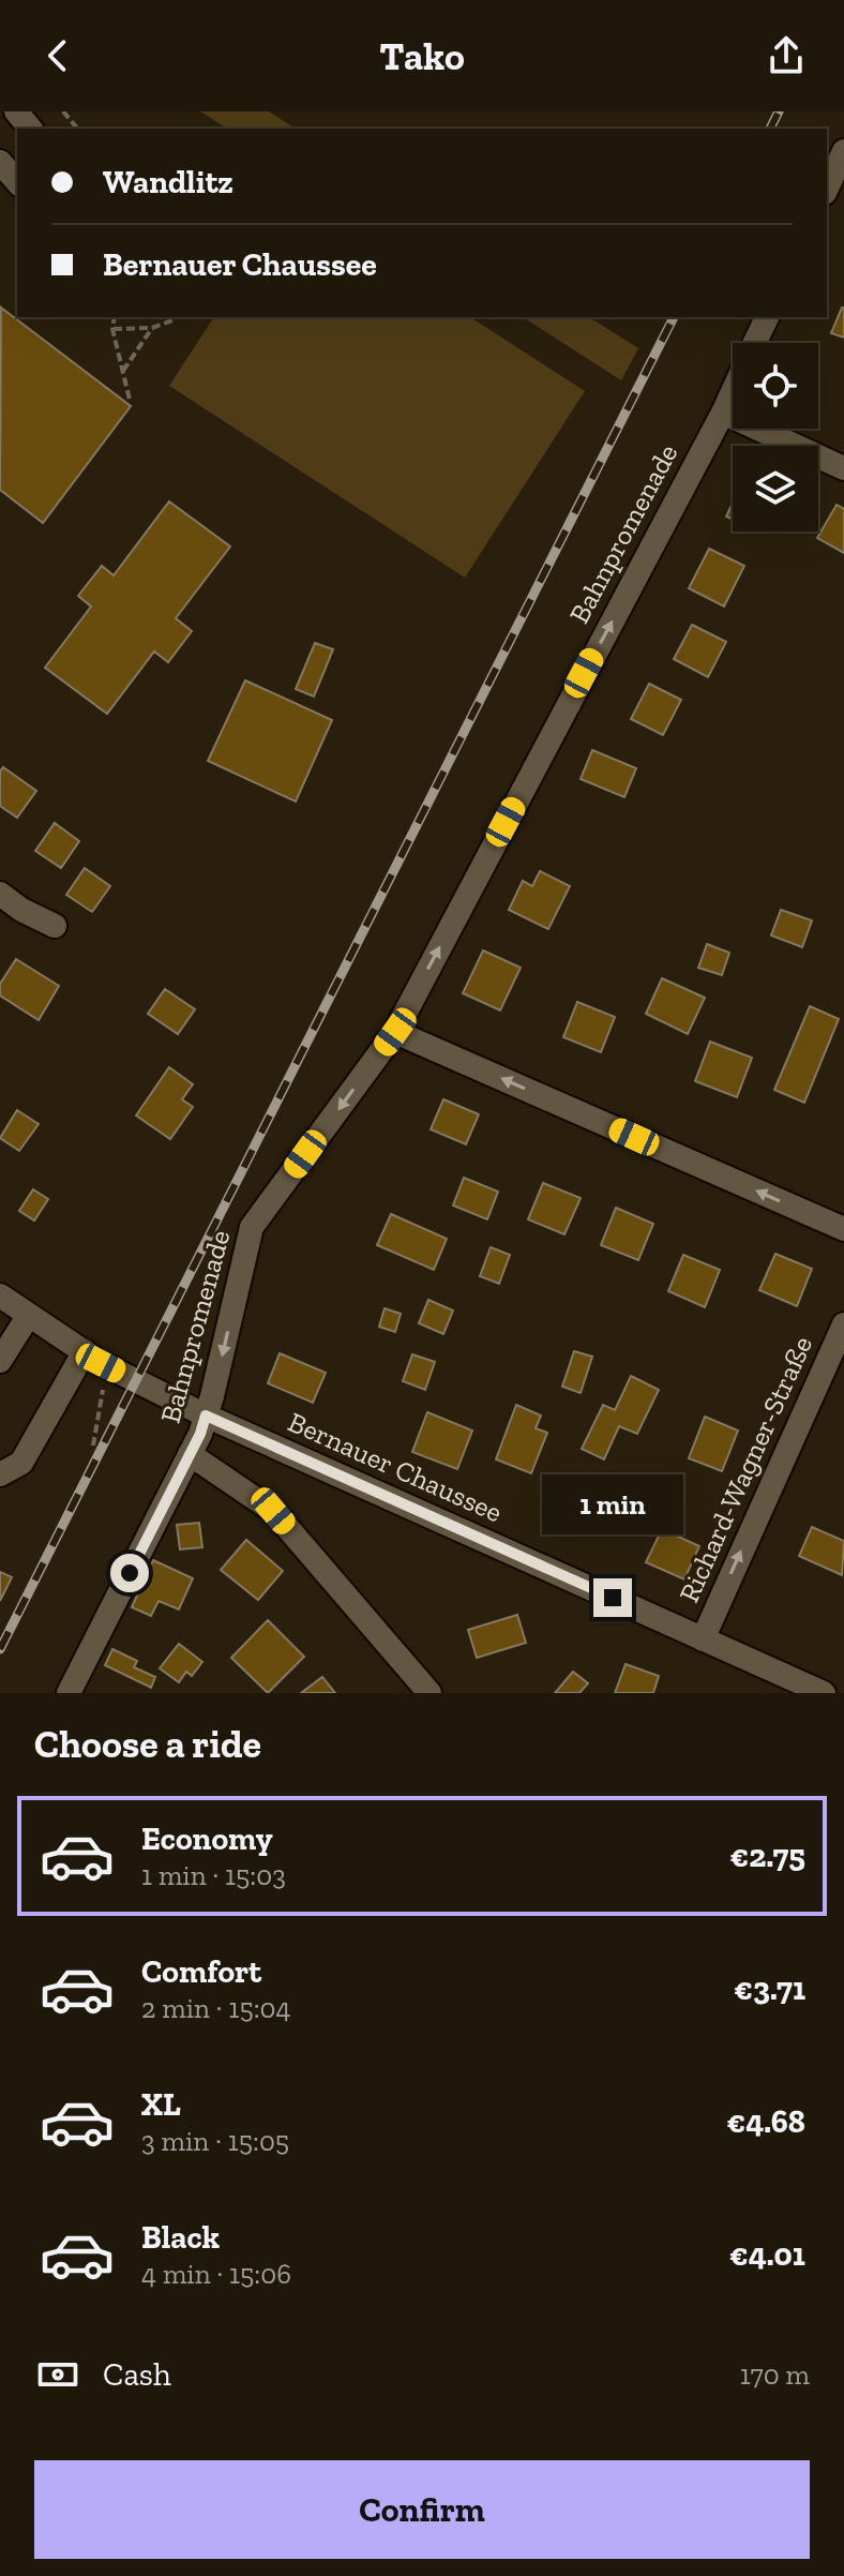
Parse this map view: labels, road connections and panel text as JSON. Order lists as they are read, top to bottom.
{
  "streets": {
    "street": ["Bahnpromenade", "Bernauer Chaussee", "Richard-Wagner-Straße"]
  },
  "crossings": [
    ["Bahnpromenade", "Bernauer Chaussee"],
    ["Bernauer Chaussee", "Richard-Wagner-Straße"]
  ],
  "one_way": ["Richard-Wagner-Straße"],
  "page": {
    "header": "Tako",
    "banner": ["Wandlitz", "Bernauer Chaussee"],
    "bubble": "1 min",
    "heading": "Choose a ride",
    "list": [
      {
        "name": "Economy",
        "note": "1 min · 15:03",
        "value": "€2.75"
      },
      {
        "name": "Comfort",
        "note": "2 min · 15:04",
        "value": "€3.71"
      },
      {
        "name": "XL",
        "note": "3 min · 15:05",
        "value": "€4.68"
      },
      {
        "name": "Black",
        "note": "4 min · 15:06",
        "value": "€4.01"
      }
    ],
    "pay": ["Cash", "170 m"],
    "buttons": "Confirm"
  }
}
